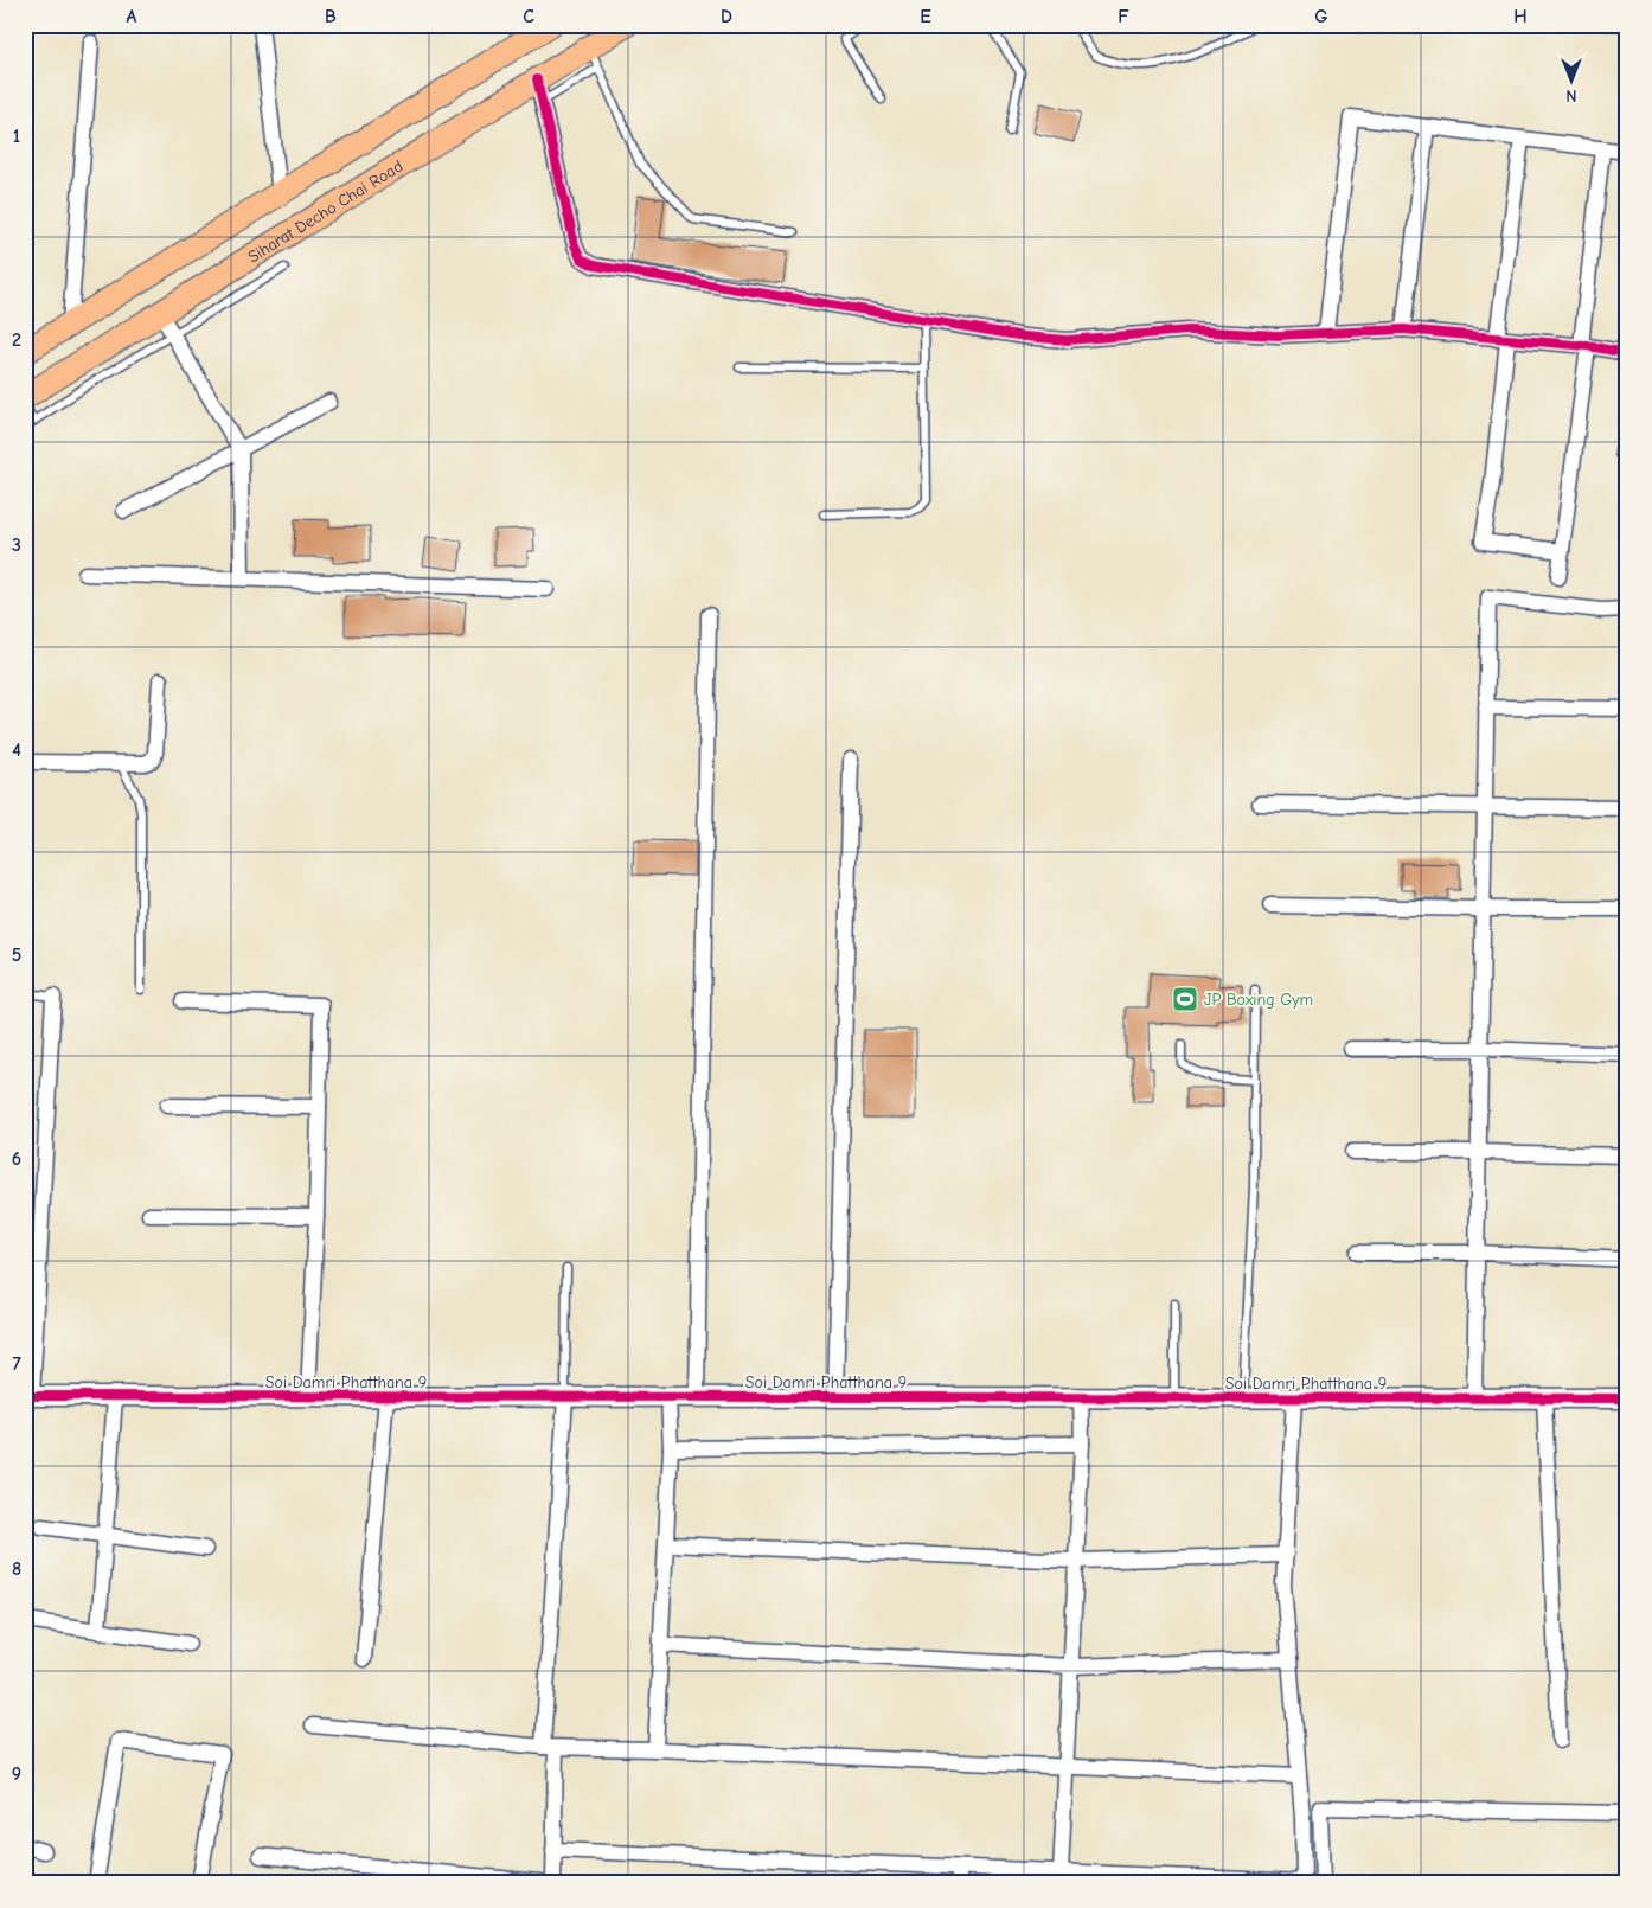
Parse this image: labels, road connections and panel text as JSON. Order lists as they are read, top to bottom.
{
  "streets": {
    "main road": ["Siharat Decho Chai Road"],
    "street": ["Soi Damri Phatthana 9"]
  },
  "places": {
    "sports": ["JP Boxing Gym"]
  },
  "north": "bottom",
  "grid": {
    "columns": [
      "A",
      "B",
      "C",
      "D",
      "E",
      "F",
      "G",
      "H"
    ],
    "rows": [
      "1",
      "2",
      "3",
      "4",
      "5",
      "6",
      "7",
      "8",
      "9"
    ]
  }
}
